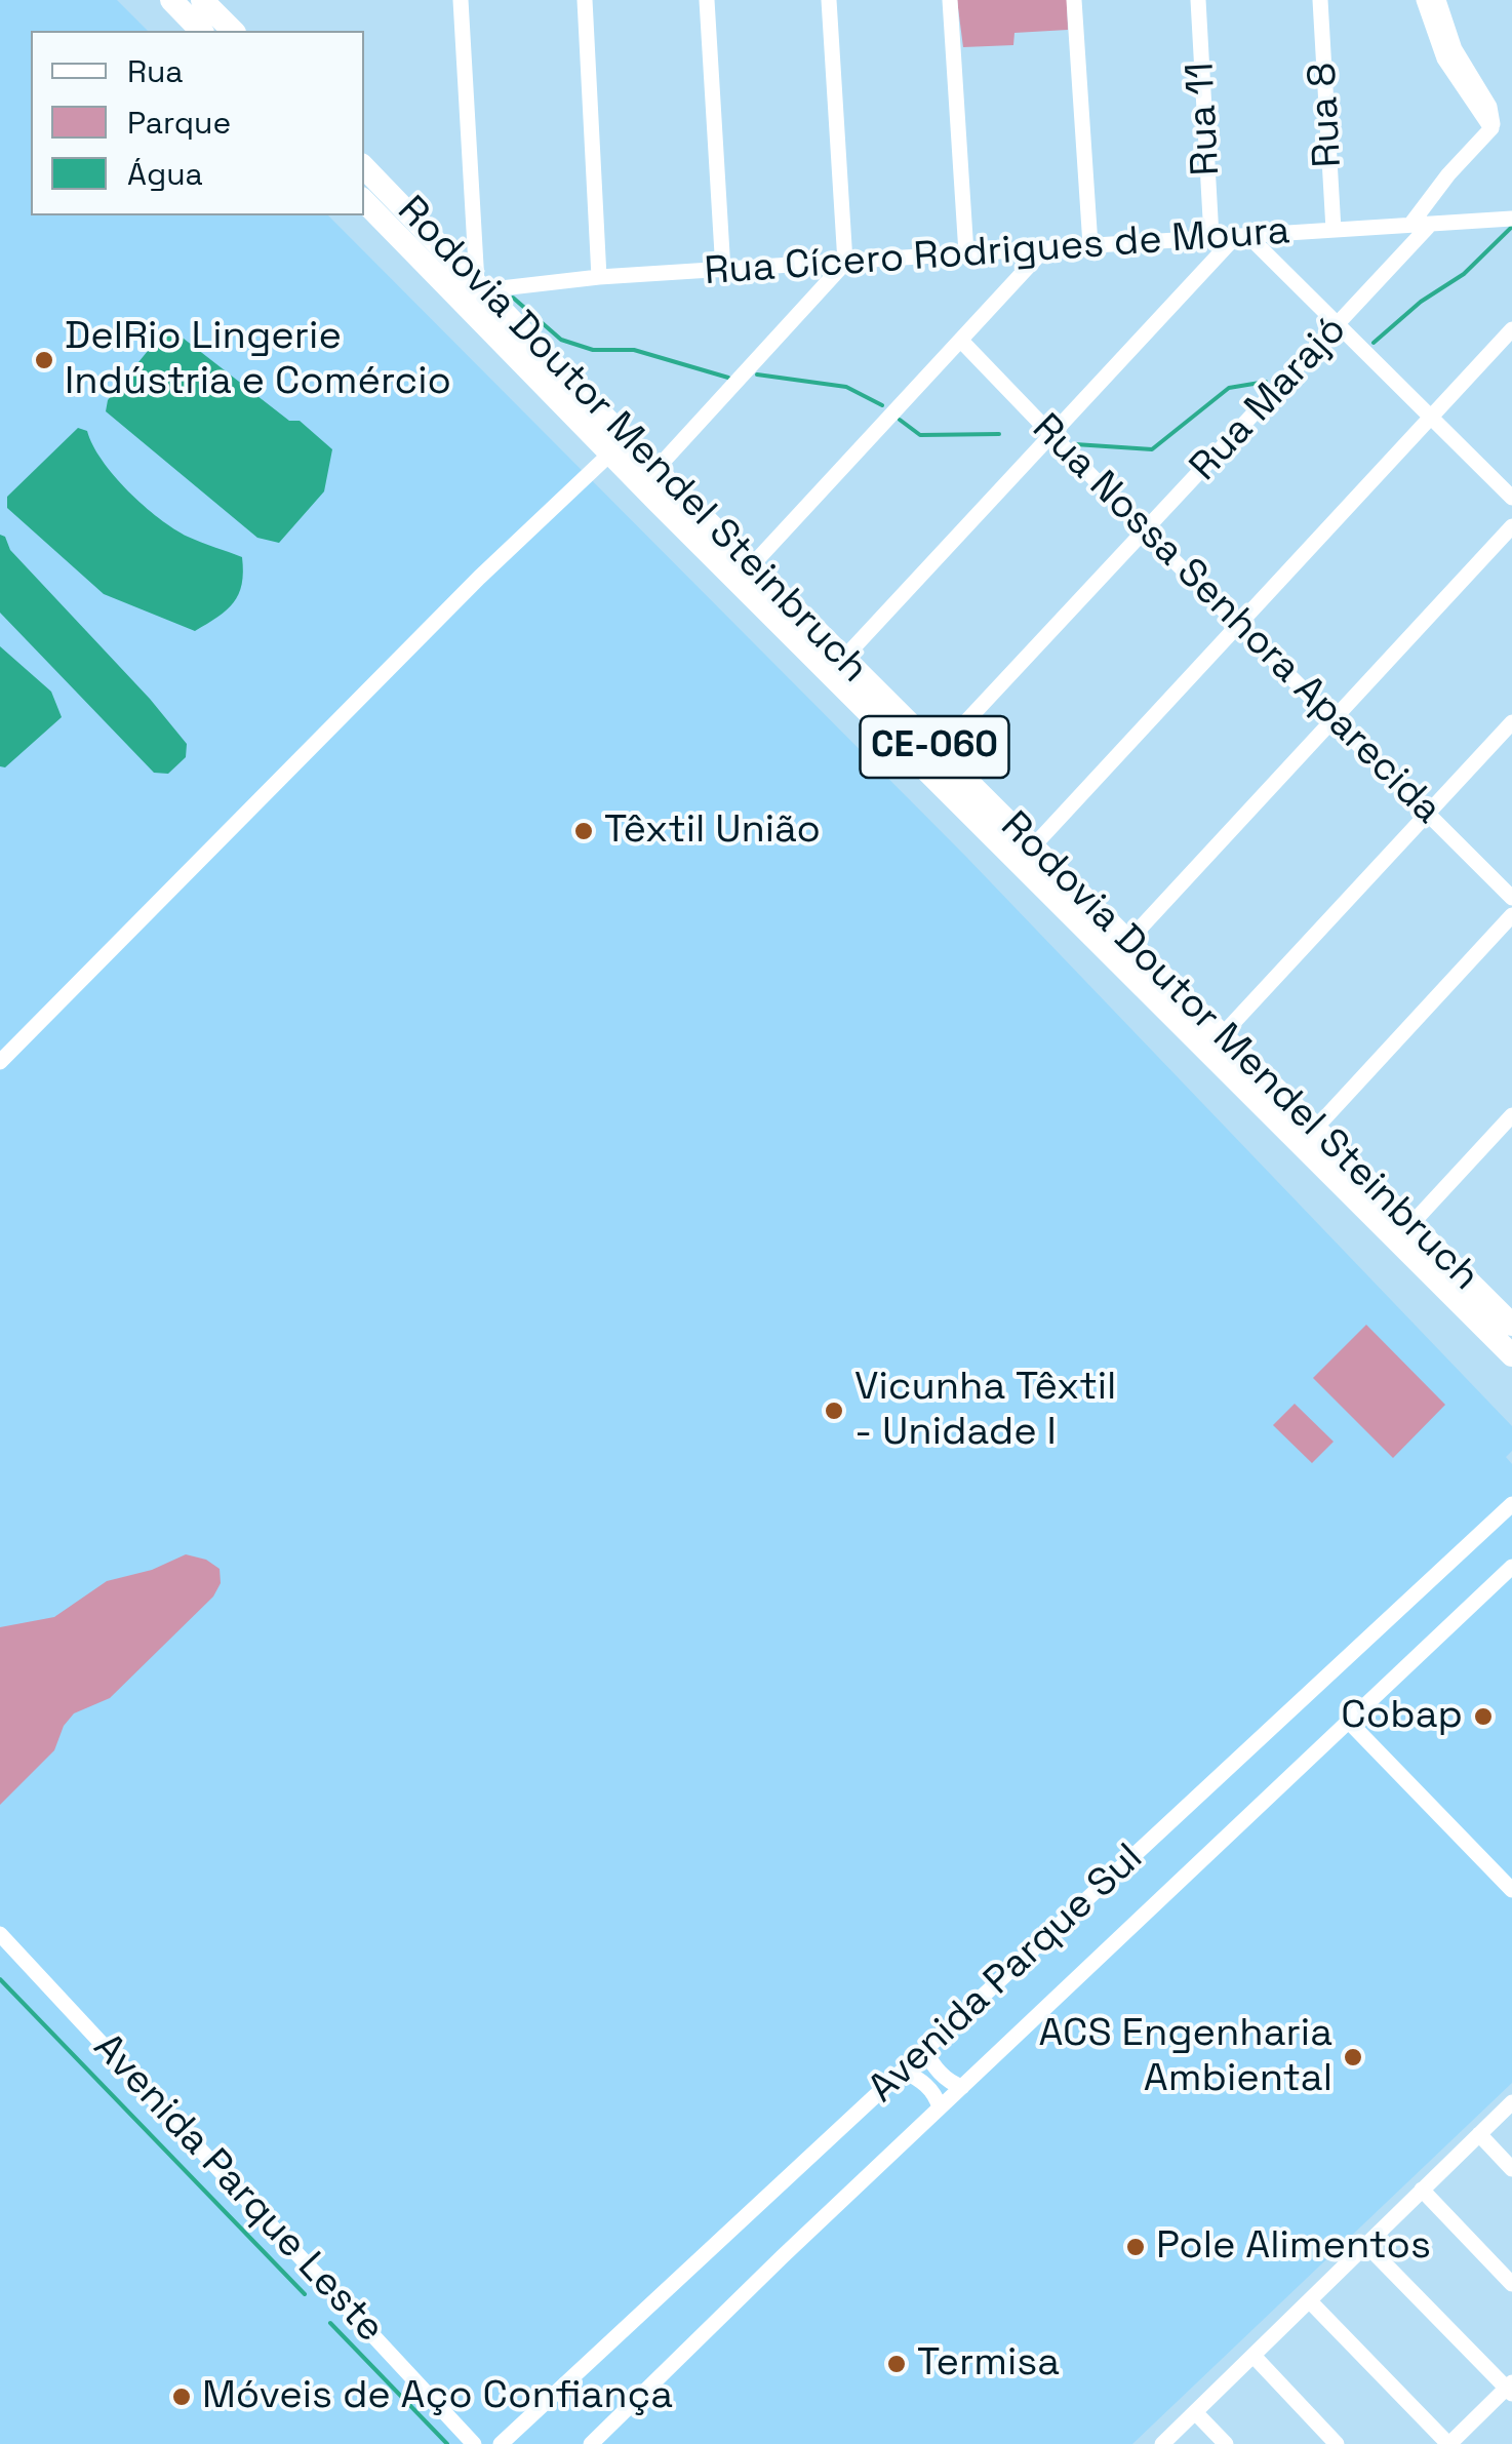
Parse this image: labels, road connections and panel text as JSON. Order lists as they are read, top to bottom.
{
  "streets": {
    "highway": ["Rodovia Doutor Mendel Steinbruch", "CE-060"],
    "street": [
      "Rua 8",
      "Rua 11",
      "Rua Cícero Rodrigues de Moura",
      "Rua Marajó",
      "Rua Nossa Senhora Aparecida",
      "Avenida Parque Sul",
      "Avenida Parque Leste"
    ]
  },
  "crossings": [
    ["Rua 8", "Rua Cícero Rodrigues de Moura"],
    ["Rua 11", "Rua Cícero Rodrigues de Moura"],
    ["Rua Cícero Rodrigues de Moura", "Rua Marajó"],
    ["Rua Cícero Rodrigues de Moura", "Rodovia Doutor Mendel Steinbruch"],
    ["Rua Marajó", "Rodovia Doutor Mendel Steinbruch"],
    ["Rua Marajó", "Rua Nossa Senhora Aparecida"]
  ],
  "places": [
    "DelRio Lingerie Indústria e Comércio",
    "Têxtil União",
    "Vicunha Têxtil - Unidade I",
    "Cobap",
    "ACS Engenharia Ambiental",
    "Pole Alimentos",
    "Termisa",
    "Móveis de Aço Confiança"
  ],
  "legend": ["Rua", "Parque", "Água"]
}
